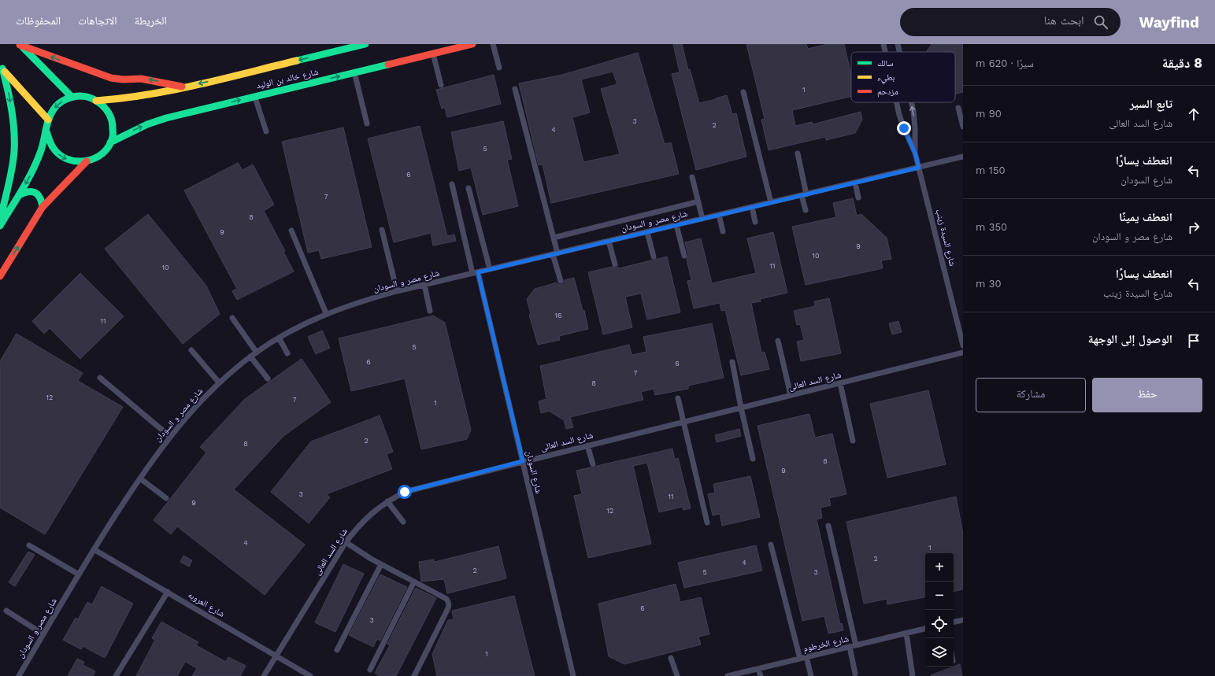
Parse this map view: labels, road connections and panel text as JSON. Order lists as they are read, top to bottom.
{
  "streets": {
    "main road": ["شارع خالد بن الوليد"],
    "lane": [
      "شارع مصر و السودان",
      "شارع السيدة زينب",
      "شارع السد العالى",
      "شارع السودان",
      "شارع العروبه",
      "شارع الخرطوم"
    ]
  },
  "crossings": [
    ["شارع مصر و السودان", "شارع السيدة زينب"],
    ["شارع مصر و السودان", "شارع السودان"],
    ["شارع مصر و السودان", "شارع العروبه"],
    ["شارع السد العالى", "شارع السودان"],
    ["شارع السد العالى", "شارع العروبه"]
  ],
  "house_numbers": [
    "1",
    "3",
    "2",
    "4",
    "5",
    "6",
    "7",
    "8",
    "9",
    "9",
    "10",
    "11",
    "10",
    "16",
    "11",
    "5",
    "6",
    "6",
    "7",
    "8",
    "12",
    "7",
    "1",
    "2",
    "8",
    "8",
    "9",
    "3",
    "11",
    "9",
    "12",
    "4",
    "1",
    "2",
    "4",
    "2",
    "5",
    "3",
    "6",
    "3",
    "1"
  ],
  "legend": ["سالك", "بطيء", "مزدحم"],
  "page": {
    "header": "Wayfind",
    "search": "ابحث هنا",
    "nav": ["الخريطة", "الاتجاهات", "المحفوظات"],
    "heading": ["8 دقيقة", "سيرًا · 620 m"],
    "list": [
      ["تابع السير", "شارع السد العالى", "90 m"],
      ["انعطف يسارًا", "شارع السودان", "150 m"],
      ["انعطف يمينًا", "شارع مصر و السودان", "350 m"],
      ["انعطف يسارًا", "شارع السيدة زينب", "30 m"],
      "الوصول إلى الوجهة"
    ],
    "buttons": ["حفظ", "مشاركة"],
    "map_buttons": ["+", "−"]
  }
}
